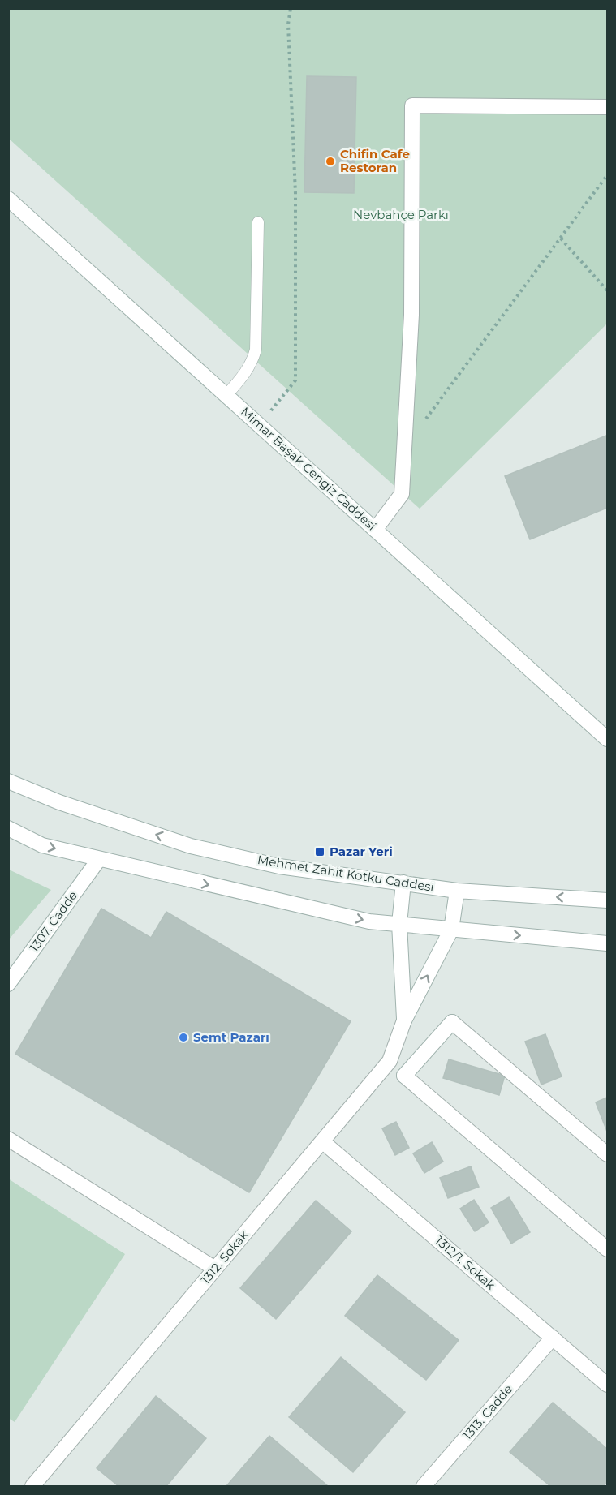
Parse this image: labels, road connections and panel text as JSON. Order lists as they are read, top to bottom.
{
  "streets": {
    "street": [
      "Mimar Başak Cengiz Caddesi",
      "Mehmet Zahit Kotku Caddesi",
      "1307. Cadde",
      "1312. Sokak",
      "1312/1. Sokak",
      "1313. Cadde"
    ]
  },
  "crossings": [
    ["Mehmet Zahit Kotku Caddesi", "1312. Sokak"],
    ["1312. Sokak", "1312/1. Sokak"],
    ["1312/1. Sokak", "1313. Cadde"]
  ],
  "parks": ["Nevbahçe Parkı"],
  "places": {
    "other": ["Chifin Cafe Restoran", "Semt Pazarı"],
    "transit": ["Pazar Yeri"]
  }
}
